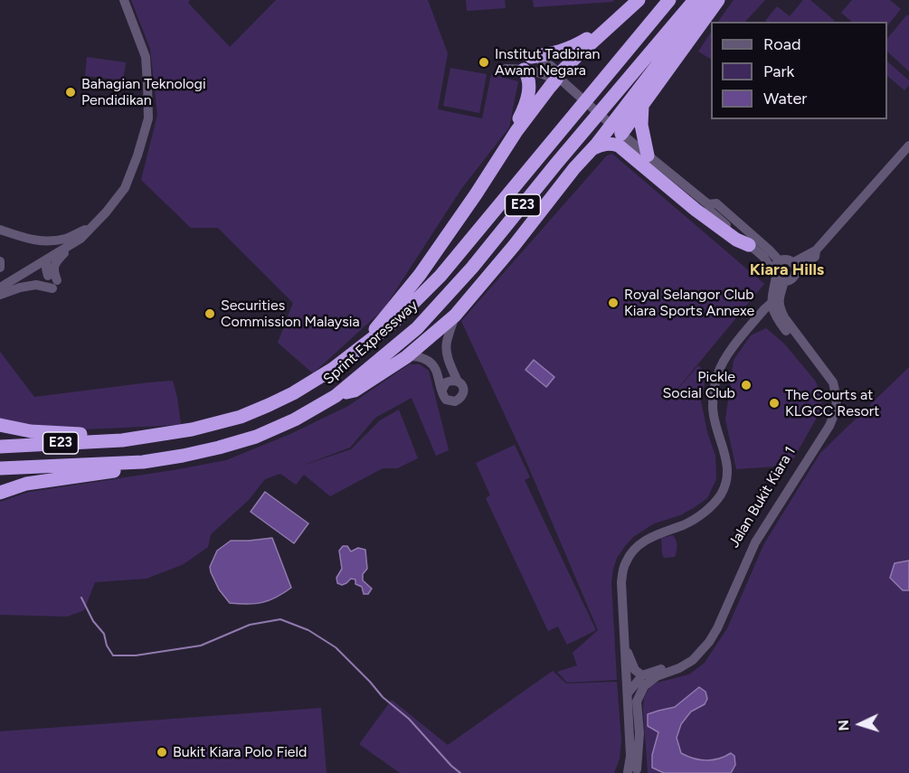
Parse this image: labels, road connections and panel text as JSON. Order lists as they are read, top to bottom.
{
  "streets": {
    "highway": ["E23", "Sprint Expressway"],
    "street": ["Jalan Bukit Kiara 1"]
  },
  "districts": ["Kiara Hills"],
  "places": [
    "Institut Tadbiran Awam Negara",
    "Bahagian Teknologi Pendidikan",
    "Royal Selangor Club Kiara Sports Annexe",
    "Securities Commission Malaysia",
    "Pickle Social Club",
    "The Courts at KLGCC Resort",
    "Bukit Kiara Polo Field"
  ],
  "legend": ["Road", "Park", "Water"],
  "north": "left"
}
